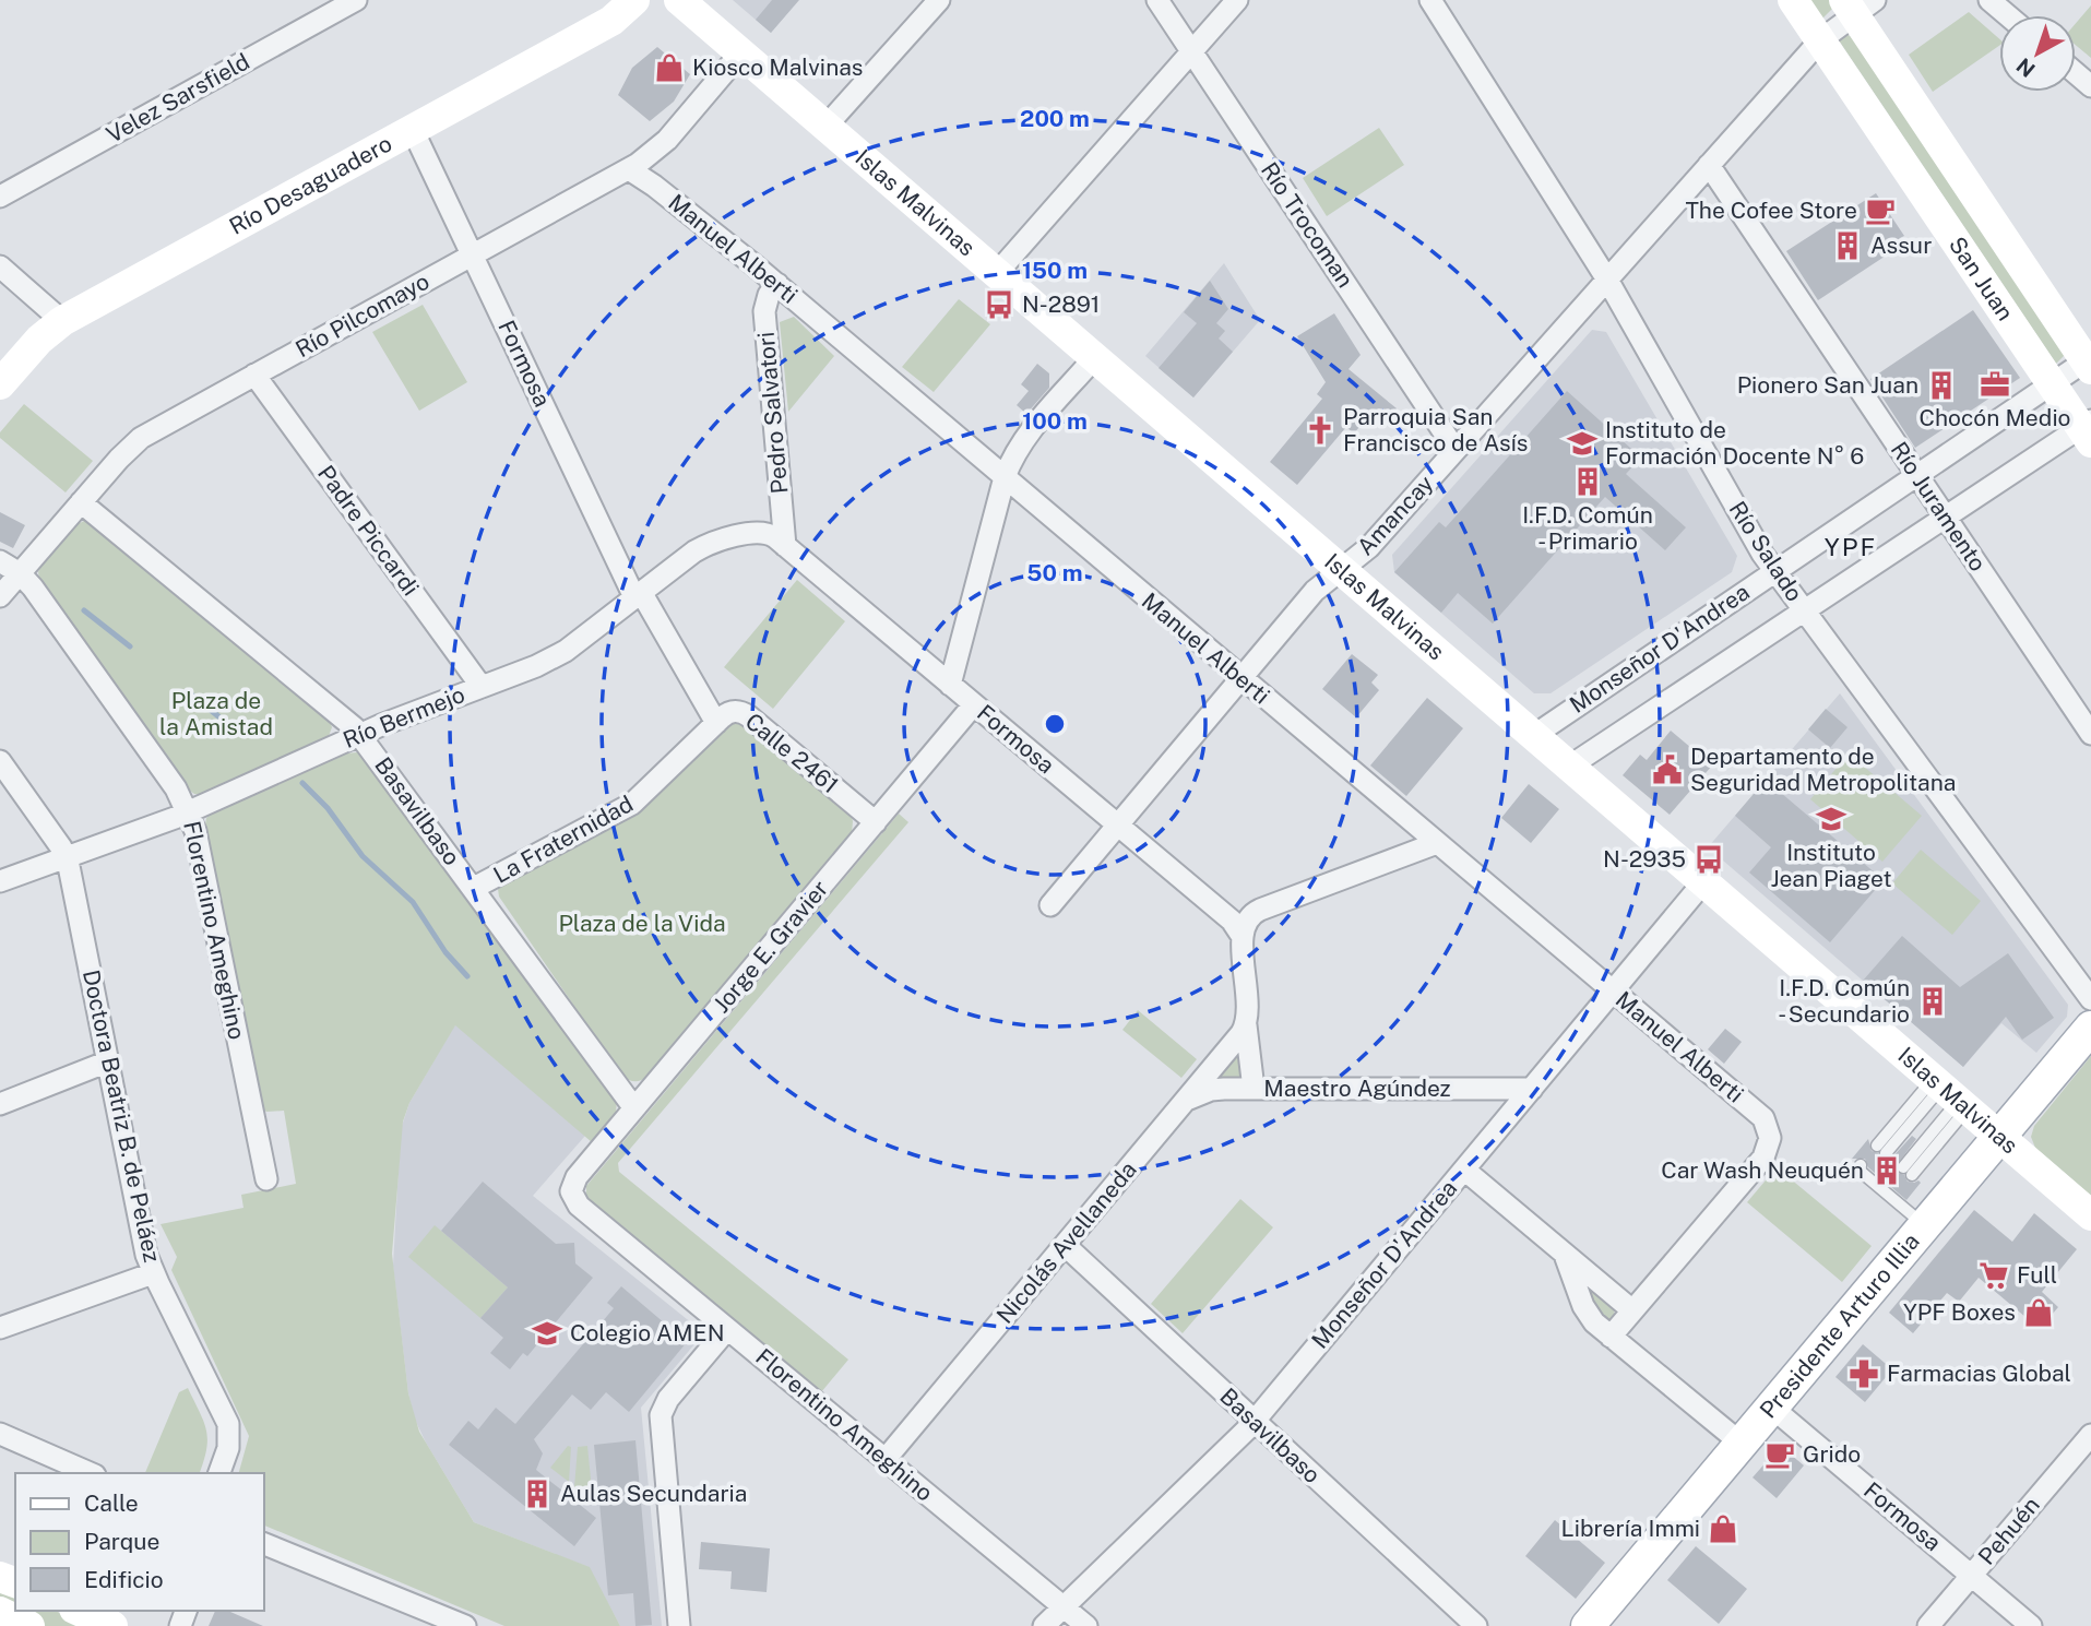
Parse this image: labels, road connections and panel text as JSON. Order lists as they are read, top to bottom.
{
  "streets": {
    "main road": [
      "Río Desaguadero",
      "Islas Malvinas",
      "San Juan",
      "Presidente Arturo Illia"
    ],
    "street": [
      "Velez Sarsfield",
      "Río Trocoman",
      "Manuel Alberti",
      "Río Pilcomayo",
      "Formosa",
      "Pedro Salvatori",
      "Río Juramento",
      "Amancay",
      "Padre Piccardi",
      "Río Salado",
      "Monseñor D'Andrea",
      "Río Bermejo",
      "Calle 2461",
      "Basavilbaso",
      "La Fraternidad",
      "Florentino Ameghino",
      "Jorge E. Gravier",
      "Maestro Agúndez",
      "Doctora Beatriz B. de Peláez",
      "Nicolás Avellaneda",
      "Pehuén"
    ]
  },
  "crossings": [
    ["Río Desaguadero", "Formosa"],
    ["Islas Malvinas", "Río Pilcomayo"],
    ["Islas Malvinas", "Amancay"],
    ["Islas Malvinas", "Monseñor D'Andrea"],
    ["Islas Malvinas", "Presidente Arturo Illia"],
    ["Río Trocoman", "Amancay"],
    ["Manuel Alberti", "Río Pilcomayo"],
    ["Manuel Alberti", "Pedro Salvatori"],
    ["Manuel Alberti", "Amancay"],
    ["Manuel Alberti", "Monseñor D'Andrea"],
    ["San Juan", "Amancay"],
    ["San Juan", "Monseñor D'Andrea"],
    ["Río Pilcomayo", "Formosa"],
    ["Río Pilcomayo", "Padre Piccardi"],
    ["Río Pilcomayo", "Basavilbaso"],
    ["Río Pilcomayo", "Florentino Ameghino"],
    ["Formosa", "Pedro Salvatori"],
    ["Formosa", "Amancay"],
    ["Formosa", "Río Bermejo"],
    ["Formosa", "Calle 2461"],
    ["Formosa", "Jorge E. Gravier"],
    ["Formosa", "Presidente Arturo Illia"],
    ["Formosa", "Pehuén"],
    ["Pedro Salvatori", "Río Bermejo"],
    ["Río Juramento", "Amancay"],
    ["Río Juramento", "Monseñor D'Andrea"],
    ["Amancay", "Río Salado"],
    ["Padre Piccardi", "Río Bermejo"],
    ["Río Salado", "Monseñor D'Andrea"],
    ["Monseñor D'Andrea", "Basavilbaso"],
    ["Monseñor D'Andrea", "Florentino Ameghino"],
    ["Monseñor D'Andrea", "Maestro Agúndez"],
    ["Río Bermejo", "Calle 2461"],
    ["Río Bermejo", "Basavilbaso"],
    ["Río Bermejo", "Florentino Ameghino"],
    ["Río Bermejo", "Doctora Beatriz B. de Peláez"],
    ["Calle 2461", "La Fraternidad"],
    ["Calle 2461", "Jorge E. Gravier"],
    ["Basavilbaso", "La Fraternidad"],
    ["Basavilbaso", "Jorge E. Gravier"],
    ["Basavilbaso", "Nicolás Avellaneda"],
    ["Florentino Ameghino", "Jorge E. Gravier"],
    ["Florentino Ameghino", "Nicolás Avellaneda"],
    ["Maestro Agúndez", "Nicolás Avellaneda"]
  ],
  "districts": ["YPF"],
  "parks": ["Plaza de la Amistad", "Plaza de la Vida"],
  "places": {
    "shop": ["Kiosco Malvinas", "YPF Boxes", "Librería Immi"],
    "cafe": ["The Cofee Store", "Grido"],
    "building": [
      "Assur",
      "Pionero San Juan",
      "I.F.D. Común - Primario",
      "I.F.D. Común - Secundario",
      "Car Wash Neuquén",
      "Aulas Secundaria"
    ],
    "bus stop": ["N-2891", "N-2935"],
    "office": ["Chocón Medio"],
    "church": ["Parroquia San Francisco de Asís"],
    "school or university": ["Instituto de Formación Docente N° 6", "Instituto Jean Piaget", "Colegio AMEN"],
    "public building": ["Departamento de Seguridad Metropolitana"],
    "supermarket": ["Full"],
    "pharmacy": ["Farmacias Global"]
  },
  "legend": ["Calle", "Parque", "Edificio"],
  "north": "bottom left",
  "rings": [
    "200 m",
    "150 m",
    "100 m",
    "50 m"
  ]
}
